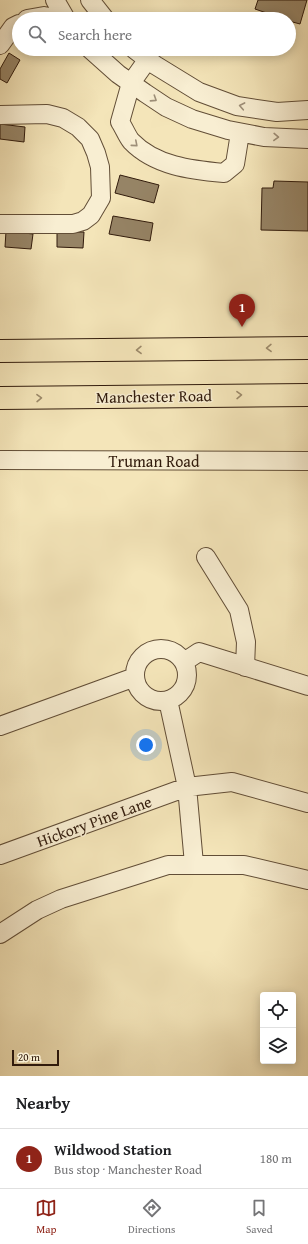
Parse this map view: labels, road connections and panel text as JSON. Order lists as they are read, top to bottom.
{
  "streets": {
    "highway": ["Manchester Road"],
    "street": ["Truman Road", "Hickory Pine Lane"]
  },
  "scale_bar": "20 m",
  "page": {
    "search": "Search here",
    "pins": "1",
    "scale": "20 m",
    "heading": "Nearby",
    "list": [
      {
        "mark": "1",
        "name": "Wildwood Station",
        "note": "Bus stop · Manchester Road",
        "value": "180 m"
      }
    ],
    "nav": ["Map", "Directions", "Saved"]
  }
}
